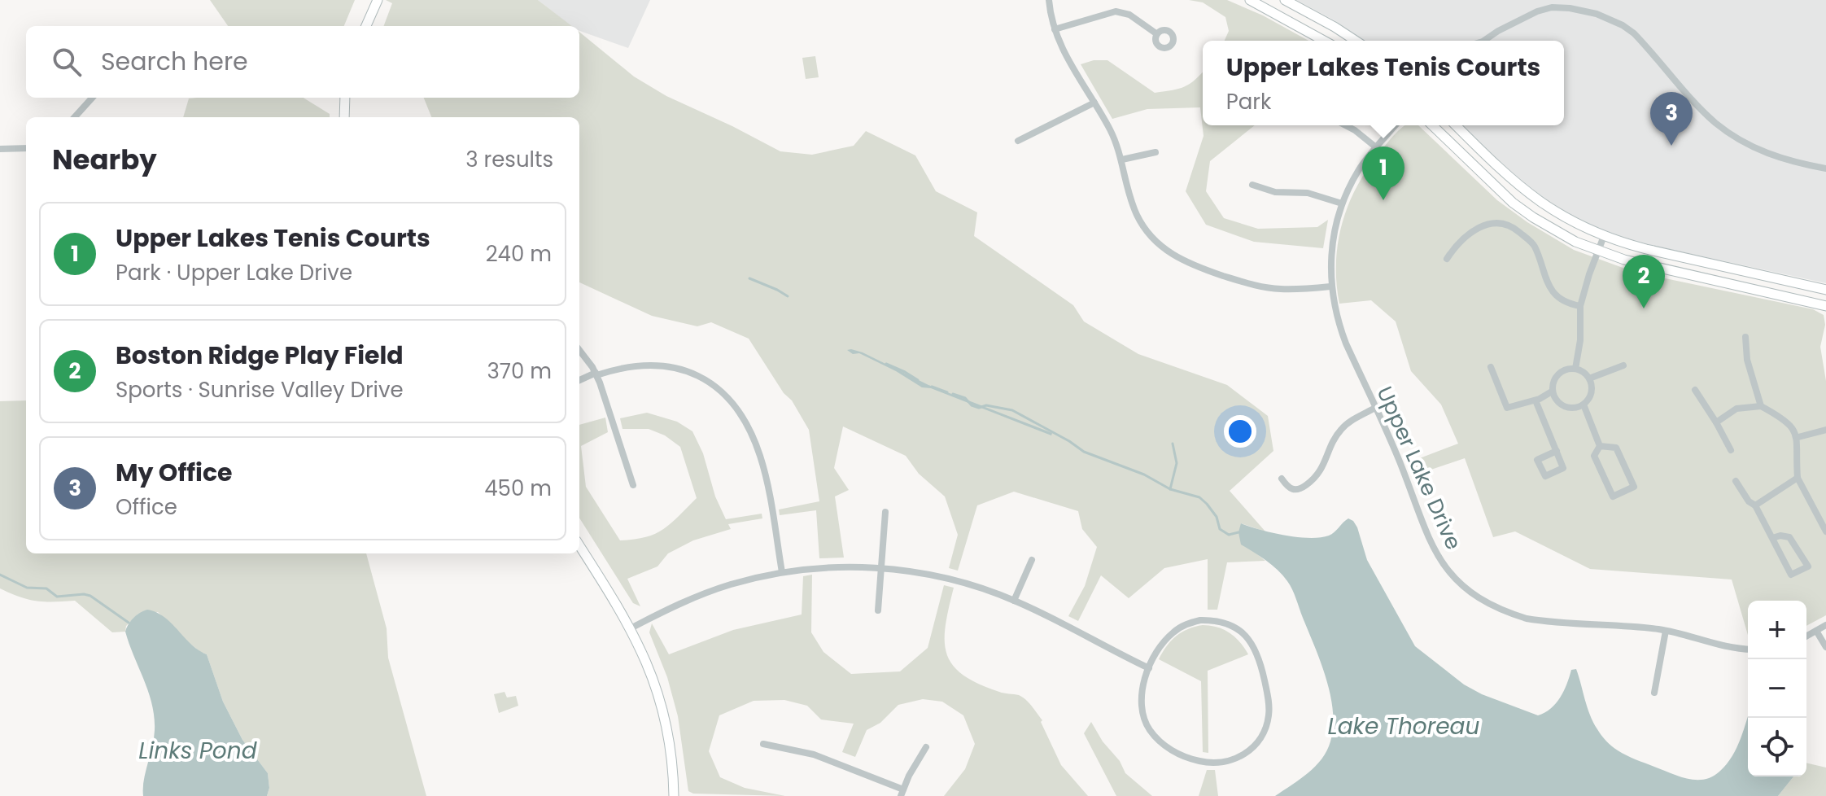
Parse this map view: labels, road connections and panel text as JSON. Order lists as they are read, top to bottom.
{
  "streets": {
    "street": ["Upper Lake Drive"]
  },
  "water": ["Lake Thoreau", "Links Pond"],
  "page": {
    "search": "Search here",
    "popup": ["Upper Lakes Tenis Courts", "Park"],
    "pins": ["3", "1", "2"],
    "heading": ["Nearby", "3 results"],
    "list": [
      {
        "mark": "1",
        "name": "Upper Lakes Tenis Courts",
        "note": "Park · Upper Lake Drive",
        "value": "240 m"
      },
      {
        "mark": "2",
        "name": "Boston Ridge Play Field",
        "note": "Sports · Sunrise Valley Drive",
        "value": "370 m"
      },
      {
        "mark": "3",
        "name": "My Office",
        "note": "Office",
        "value": "450 m"
      }
    ],
    "map_buttons": ["+", "−"]
  }
}
